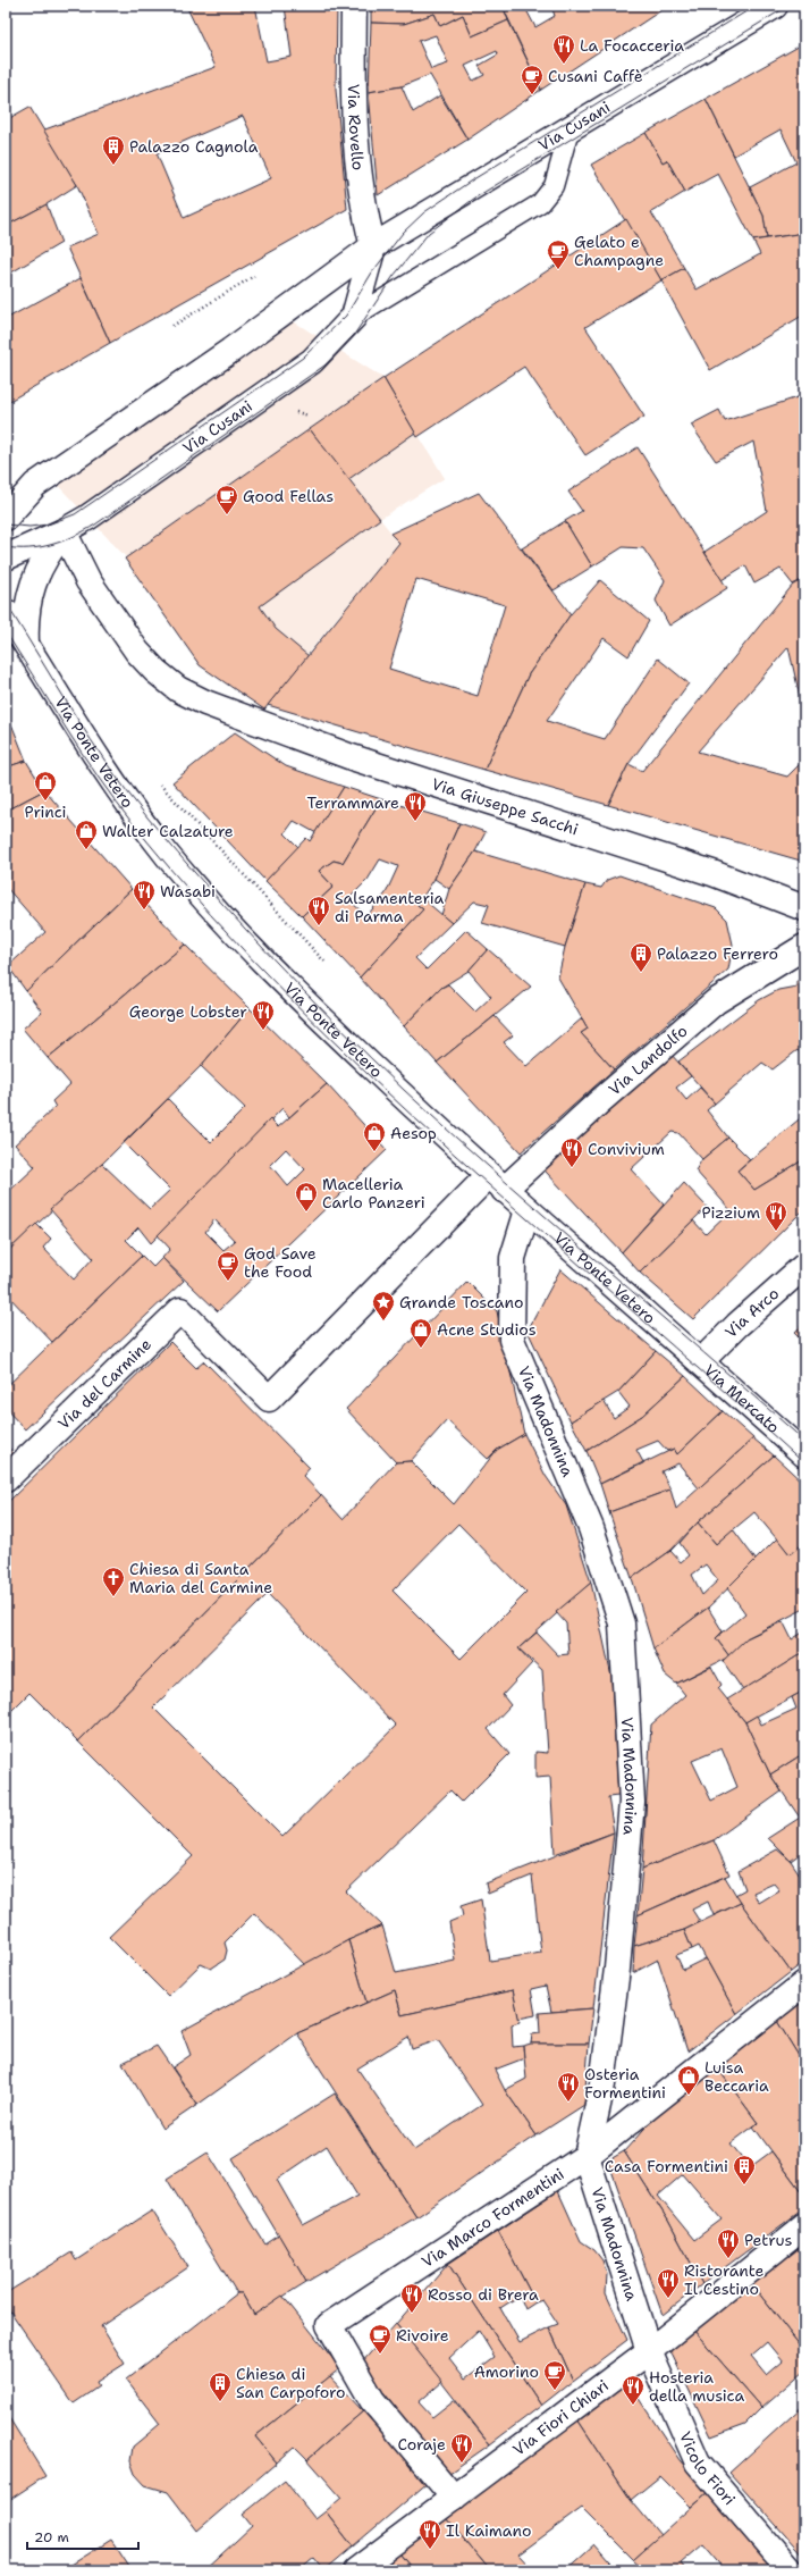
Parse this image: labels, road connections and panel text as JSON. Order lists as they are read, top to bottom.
{
  "streets": {
    "street": [
      "Via Cusani",
      "Via Rovello",
      "Via Ponte Vetero",
      "Via Giuseppe Sacchi",
      "Via Landolfo",
      "Via Arco",
      "Via del Carmine",
      "Via Mercato",
      "Via Madonnina",
      "Via Marco Formentini",
      "Via Fiori Chiari",
      "Vicolo Fiori"
    ]
  },
  "crossings": [
    ["Via Cusani", "Via Rovello"],
    ["Via Cusani", "Via Giuseppe Sacchi"],
    ["Via Ponte Vetero", "Via Landolfo"],
    ["Via Ponte Vetero", "Via Arco"],
    ["Via Ponte Vetero", "Via Mercato"],
    ["Via Ponte Vetero", "Via Madonnina"],
    ["Via Landolfo", "Via del Carmine"],
    ["Via Arco", "Via Mercato"],
    ["Via Madonnina", "Via Marco Formentini"],
    ["Via Madonnina", "Via Fiori Chiari"],
    ["Via Madonnina", "Vicolo Fiori"],
    ["Via Marco Formentini", "Via Fiori Chiari"],
    ["Via Fiori Chiari", "Vicolo Fiori"]
  ],
  "places": {
    "restaurant": [
      "La Focacceria",
      "Terrammare",
      "Wasabi",
      "Salsamenteria di Parma",
      "George Lobster",
      "Convivium",
      "Pizzium",
      "Osteria Formentini",
      "Petrus",
      "Ristorante Il Cestino",
      "Rosso di Brera",
      "Hosteria della musica",
      "Coraje",
      "Il Kaimano"
    ],
    "cafe": [
      "Cusani Caffè",
      "Gelato e Champagne",
      "Good Fellas",
      "God Save the Food",
      "Rivoire",
      "Amorino"
    ],
    "building": [
      "Palazzo Cagnola",
      "Palazzo Ferrero",
      "Casa Formentini",
      "Chiesa di San Carpoforo"
    ],
    "shop": [
      "Princi",
      "Walter Calzature",
      "Aesop",
      "Macelleria Carlo Panzeri",
      "Acne Studios",
      "Luisa Beccaria"
    ],
    "place": ["Grande Toscano"],
    "church": ["Chiesa di Santa Maria del Carmine"]
  },
  "scale_bar": "20 m"
}
